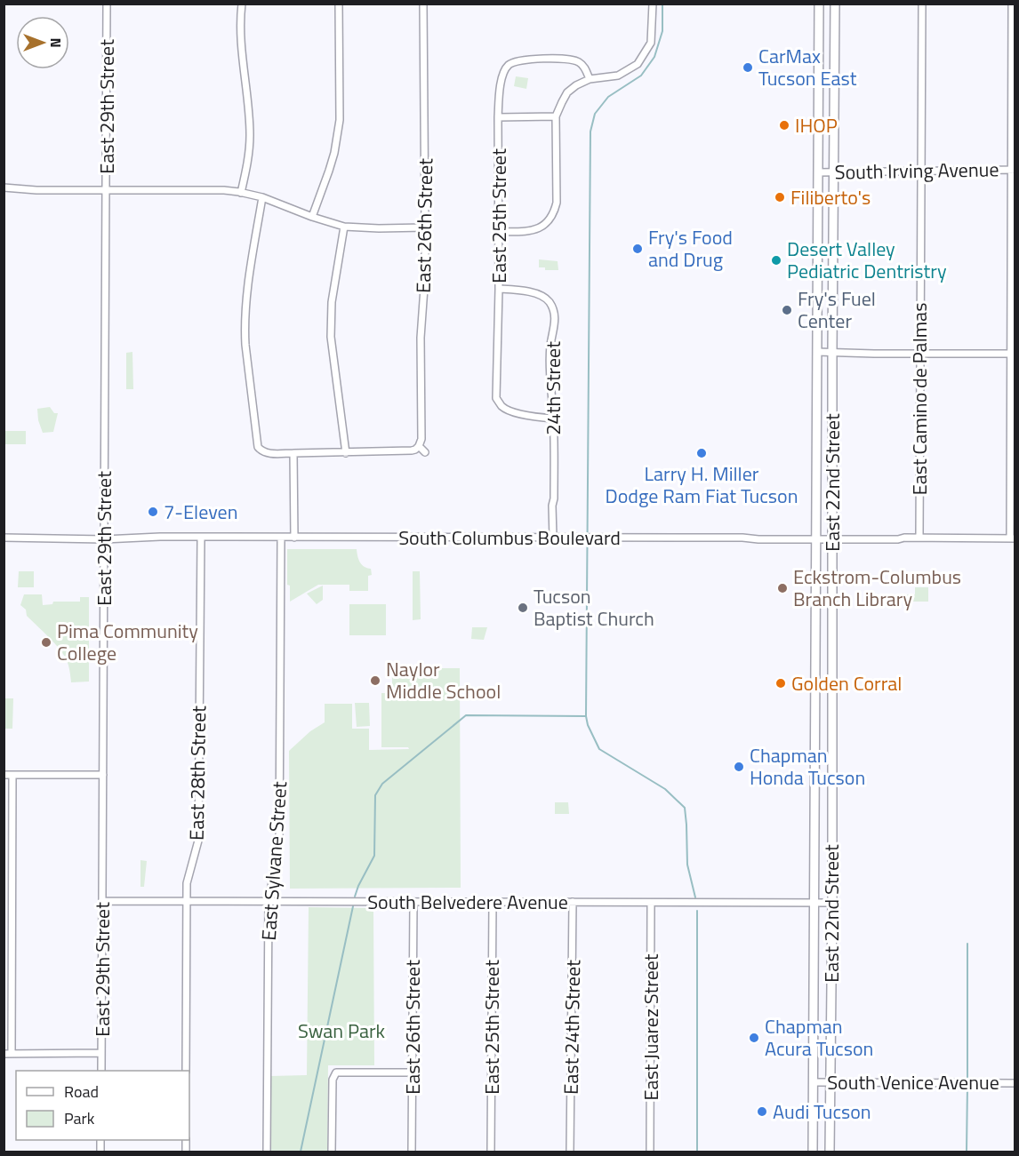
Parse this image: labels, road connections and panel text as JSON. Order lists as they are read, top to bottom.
{
  "streets": {
    "main road": ["East 22nd Street"],
    "street": [
      "East 29th Street",
      "South Irving Avenue",
      "East 25th Street",
      "East 26th Street",
      "24th Street",
      "East Camino de Palmas",
      "South Columbus Boulevard",
      "East 28th Street",
      "East Sylvane Street",
      "South Belvedere Avenue",
      "East 24th Street",
      "East Juarez Street",
      "South Venice Avenue"
    ]
  },
  "crossings": [
    ["East 29th Street", "South Columbus Boulevard"],
    ["East 29th Street", "South Belvedere Avenue"],
    ["South Irving Avenue", "East Camino de Palmas"],
    ["South Irving Avenue", "East 22nd Street"],
    ["East 25th Street", "24th Street"],
    ["East 25th Street", "South Belvedere Avenue"],
    ["East 26th Street", "South Belvedere Avenue"],
    ["24th Street", "South Columbus Boulevard"],
    ["East Camino de Palmas", "South Columbus Boulevard"],
    ["East 22nd Street", "South Columbus Boulevard"],
    ["East 22nd Street", "South Belvedere Avenue"],
    ["East 22nd Street", "South Venice Avenue"],
    ["South Columbus Boulevard", "East 28th Street"],
    ["South Columbus Boulevard", "East Sylvane Street"],
    ["East 28th Street", "South Belvedere Avenue"],
    ["East Sylvane Street", "South Belvedere Avenue"],
    ["South Belvedere Avenue", "East 24th Street"],
    ["South Belvedere Avenue", "East Juarez Street"]
  ],
  "parks": ["Swan Park"],
  "places": [
    "CarMax Tucson East",
    "IHOP",
    "Filiberto's",
    "Fry's Food and Drug",
    "Desert Valley Pediatric Dentristry",
    "Fry's Fuel Center",
    "Larry H. Miller Dodge Ram Fiat Tucson",
    "7-Eleven",
    "Eckstrom-Columbus Branch Library",
    "Tucson Baptist Church",
    "Pima Community College",
    "Naylor Middle School",
    "Golden Corral",
    "Chapman Honda Tucson",
    "Chapman Acura Tucson",
    "Audi Tucson"
  ],
  "legend": ["Road", "Park"],
  "north": "right"
}
